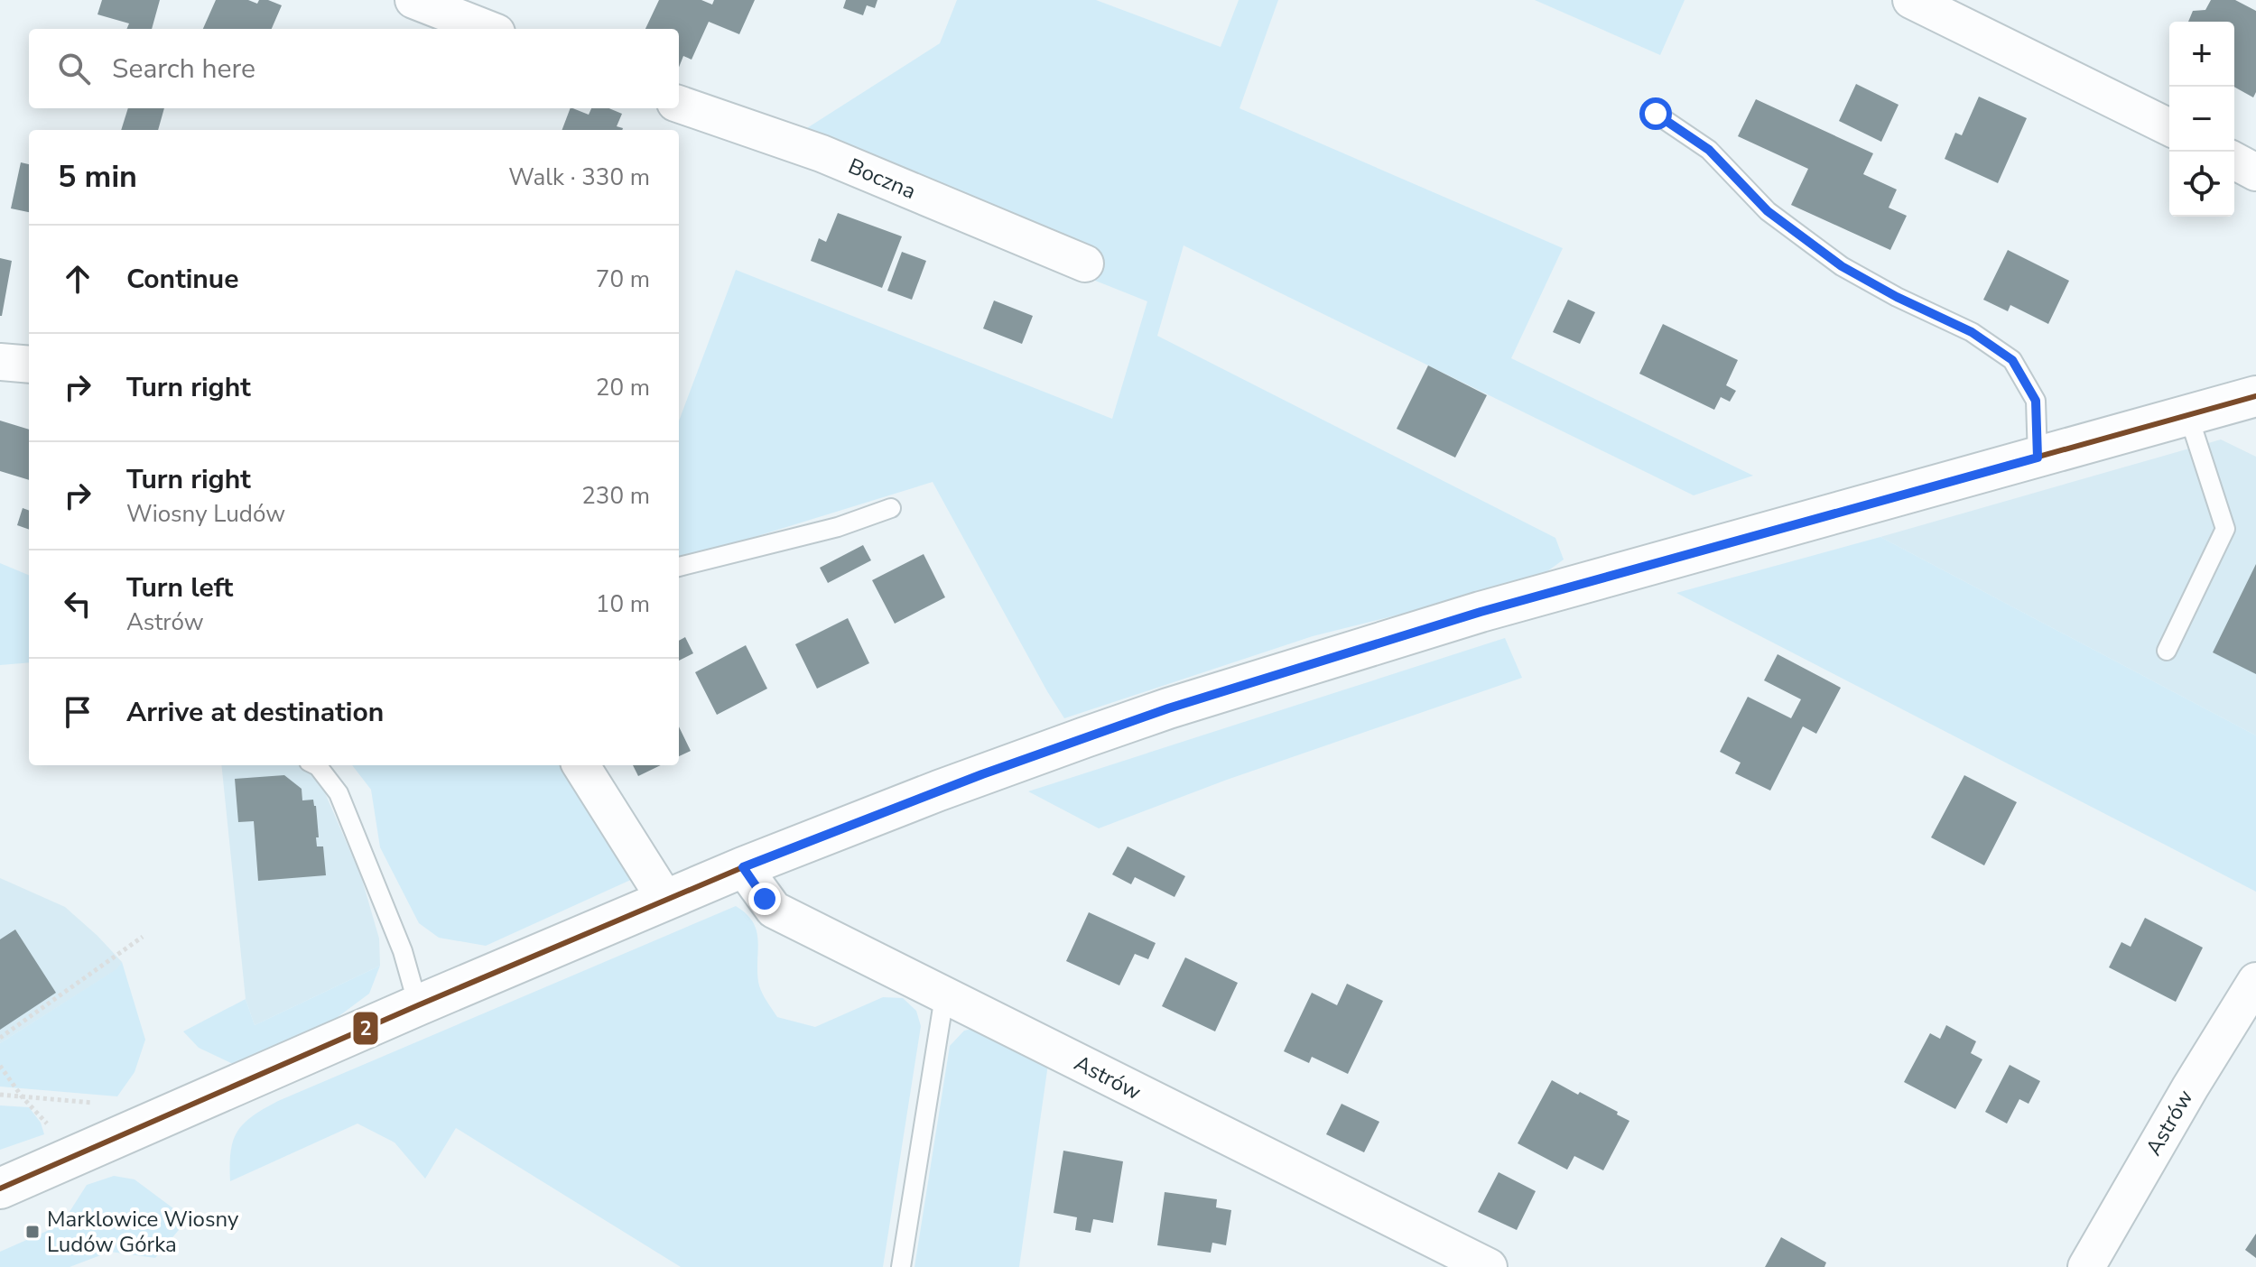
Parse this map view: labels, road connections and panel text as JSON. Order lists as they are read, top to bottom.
{
  "streets": {
    "street": ["Boczna", "Astrów"]
  },
  "places": {
    "transit": ["Marklowice Wiosny Ludów Górka"]
  },
  "lines": ["transit line 2"],
  "page": {
    "map_buttons": ["+", "−"],
    "search": "Search here",
    "heading": ["5 min", "Walk · 330 m"],
    "list": [
      ["Continue", "70 m"],
      ["Turn right", "20 m"],
      ["Turn right", "Wiosny Ludów", "230 m"],
      ["Turn left", "Astrów", "10 m"],
      "Arrive at destination"
    ]
  }
}
